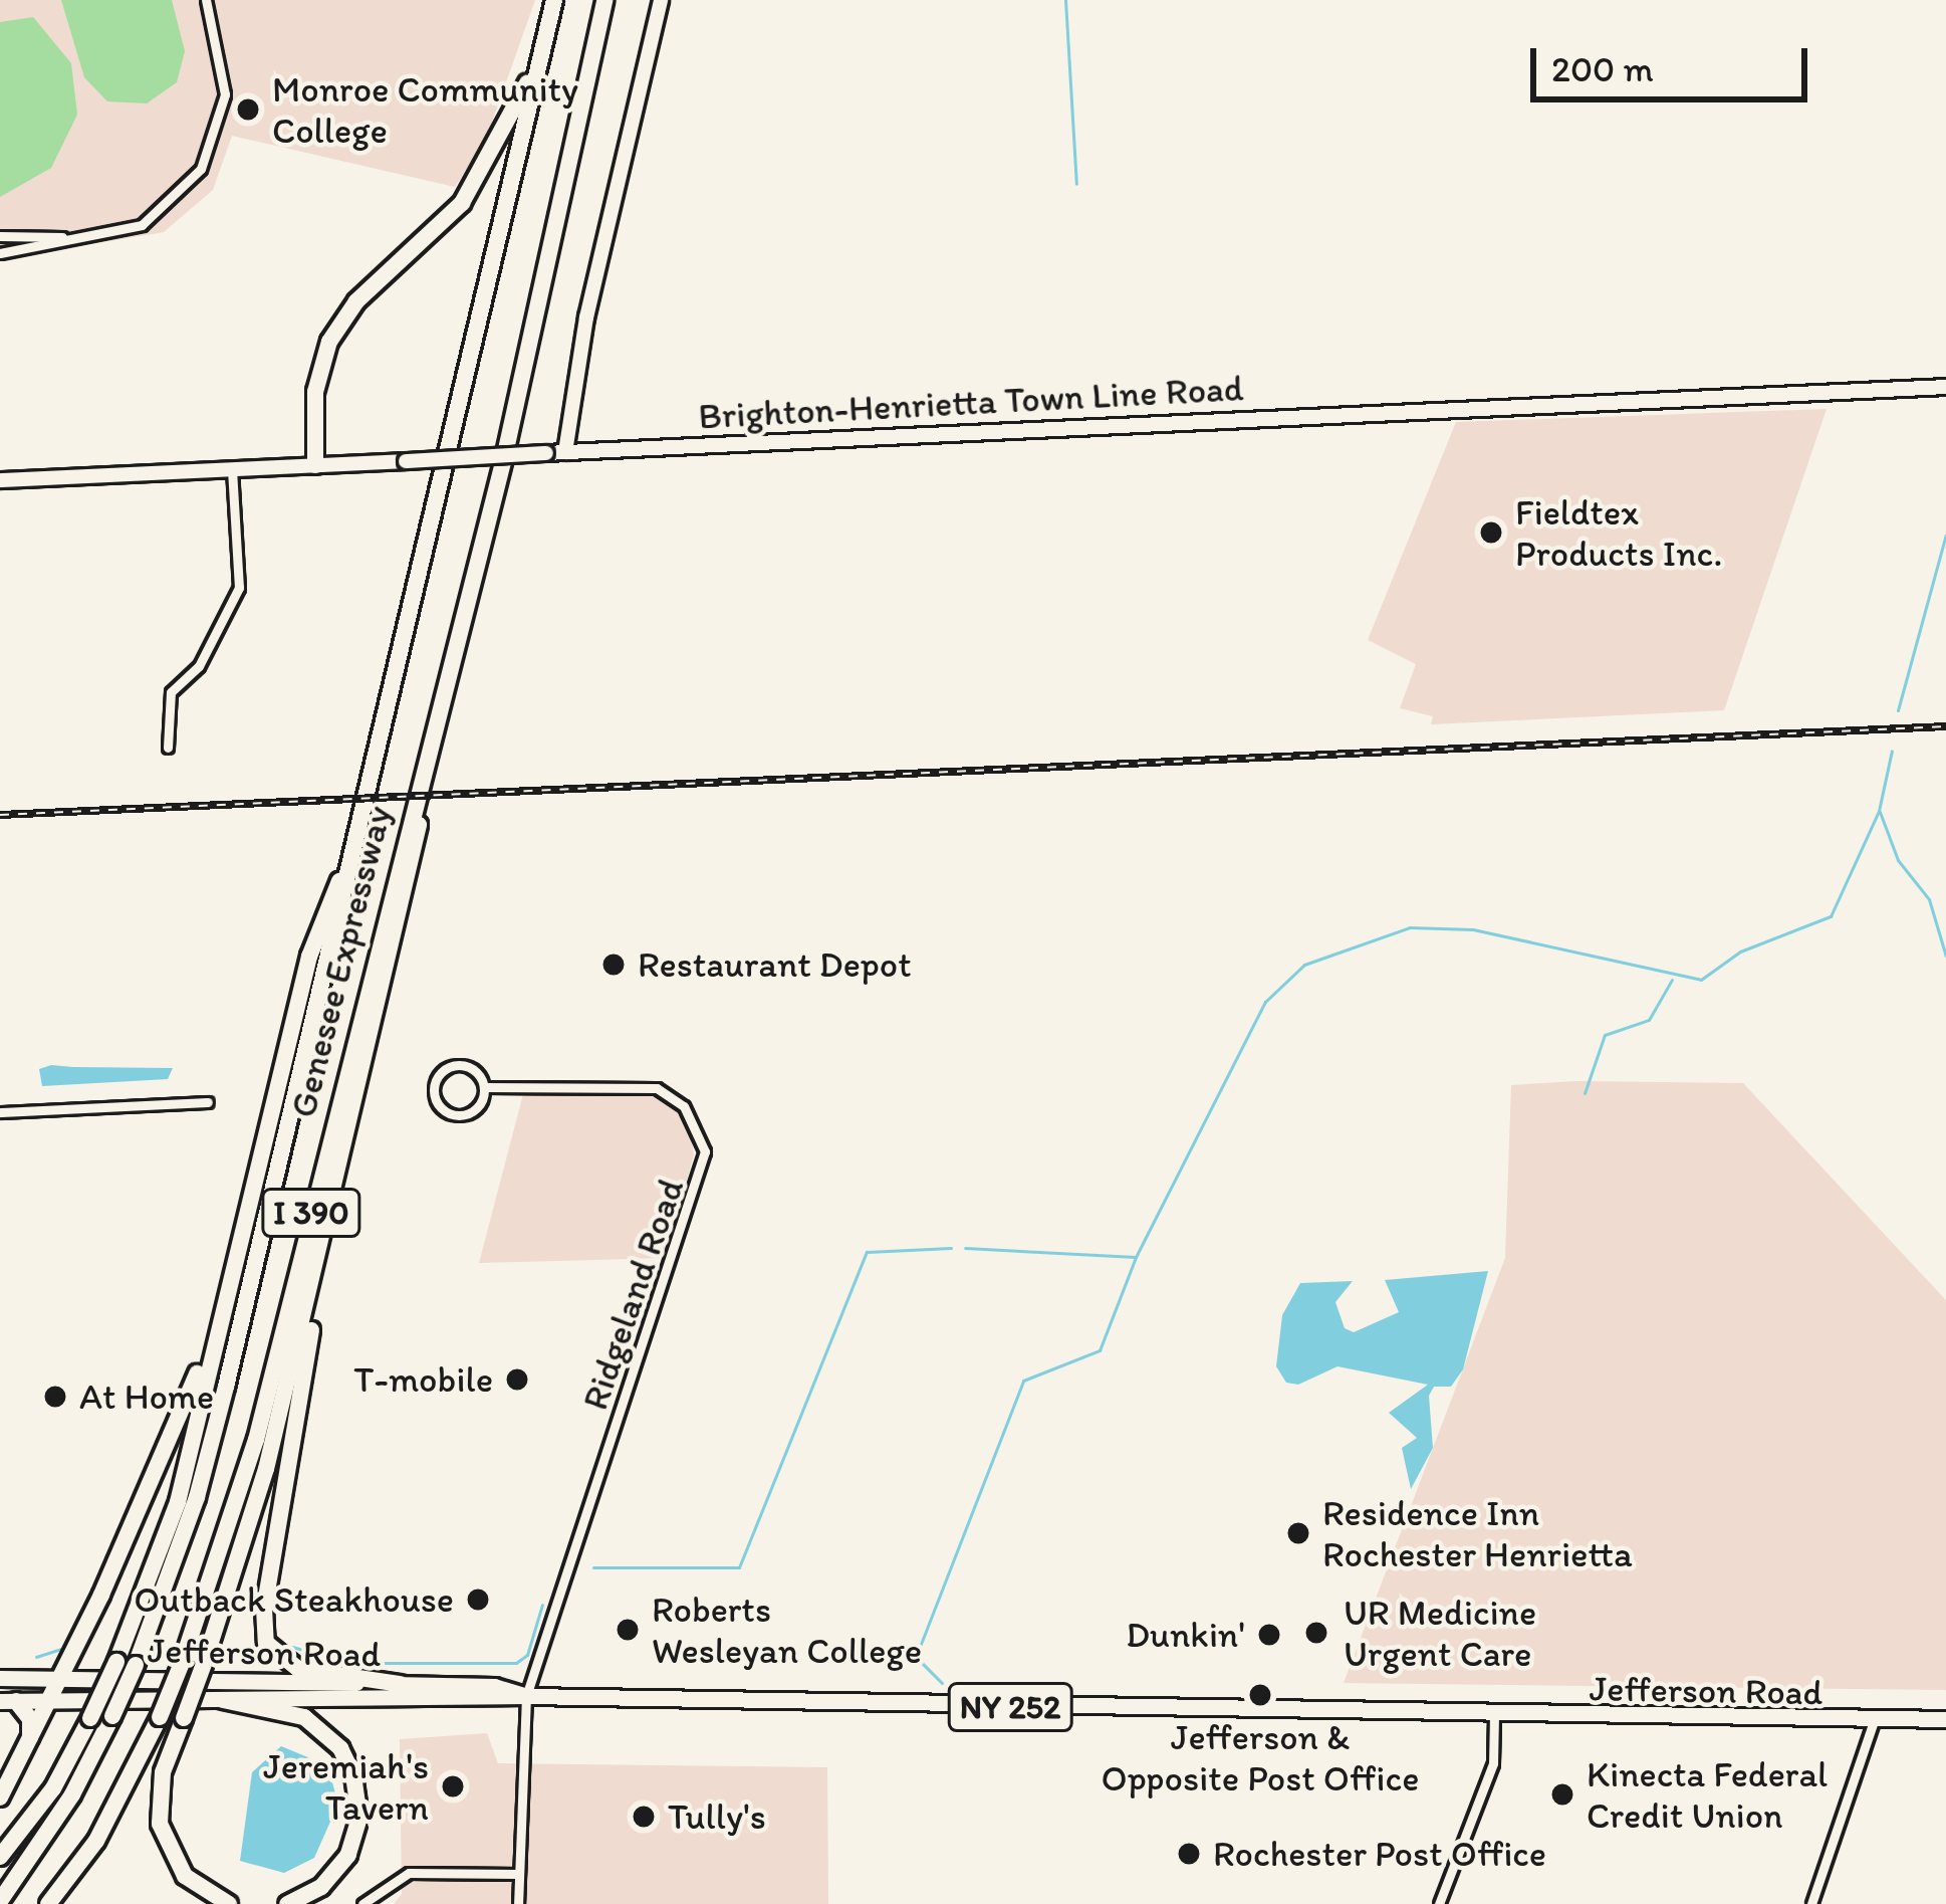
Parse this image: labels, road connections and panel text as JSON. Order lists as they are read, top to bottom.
{
  "streets": {
    "highway": ["Genesee Expressway", "I 390"],
    "main road": ["Jefferson Road", "NY 252"],
    "street": ["Brighton-Henrietta Town Line Road", "Ridgeland Road"]
  },
  "crossings": [
    ["Ridgeland Road", "Jefferson Road"]
  ],
  "places": [
    "Monroe Community College",
    "Fieldtex Products Inc.",
    "Restaurant Depot",
    "T-mobile",
    "At Home",
    "Residence Inn Rochester Henrietta",
    "Outback Steakhouse",
    "Roberts Wesleyan College",
    "UR Medicine Urgent Care",
    "Dunkin'",
    "Jefferson & Opposite Post Office",
    "Jeremiah's Tavern",
    "Kinecta Federal Credit Union",
    "Tully's",
    "Rochester Post Office"
  ],
  "scale_bar": "200 m"
}
